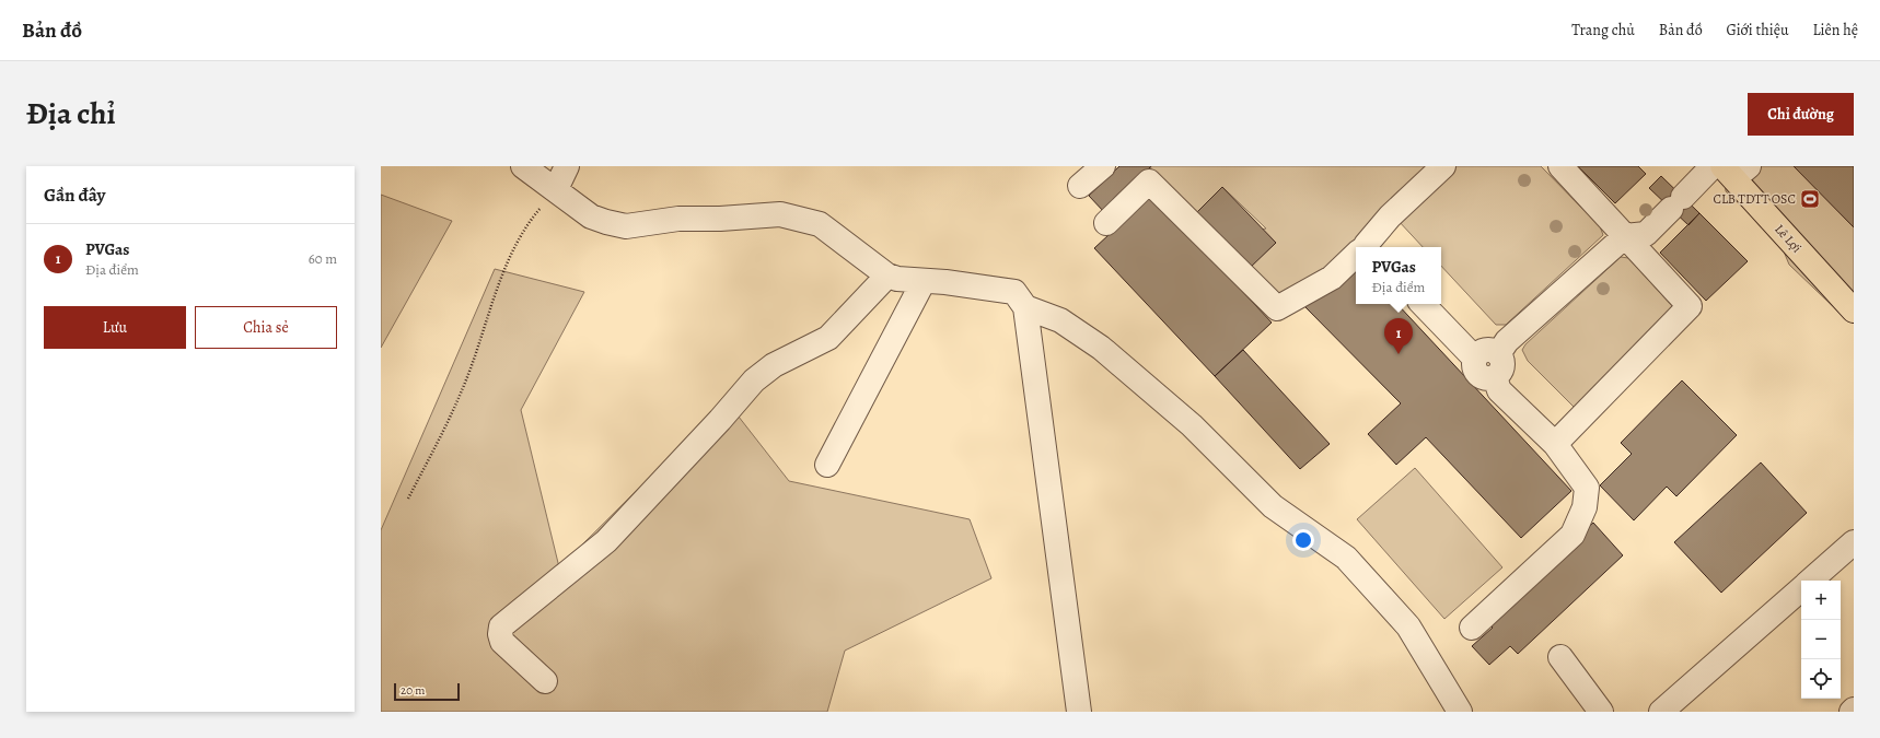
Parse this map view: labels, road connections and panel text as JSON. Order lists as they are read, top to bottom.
{
  "streets": {
    "main road": ["Lê Lợi"]
  },
  "places": {
    "sports": ["CLB TDTT OSC"]
  },
  "scale_bar": "20 m",
  "page": {
    "header": "Bản đồ",
    "nav": [
      "Trang chủ",
      "Bản đồ",
      "Giới thiệu",
      "Liên hệ"
    ],
    "title": "Địa chỉ",
    "buttons": [
      "Chỉ đường",
      ["Lưu", "Chia sẻ"]
    ],
    "heading": "Gần đây",
    "list": [
      {
        "mark": "1",
        "name": "PVGas",
        "note": "Địa điểm",
        "value": "60 m"
      }
    ],
    "popup": ["PVGas", "Địa điểm"],
    "pins": "1",
    "map_buttons": ["+", "−"],
    "scale": "20 m"
  }
}
